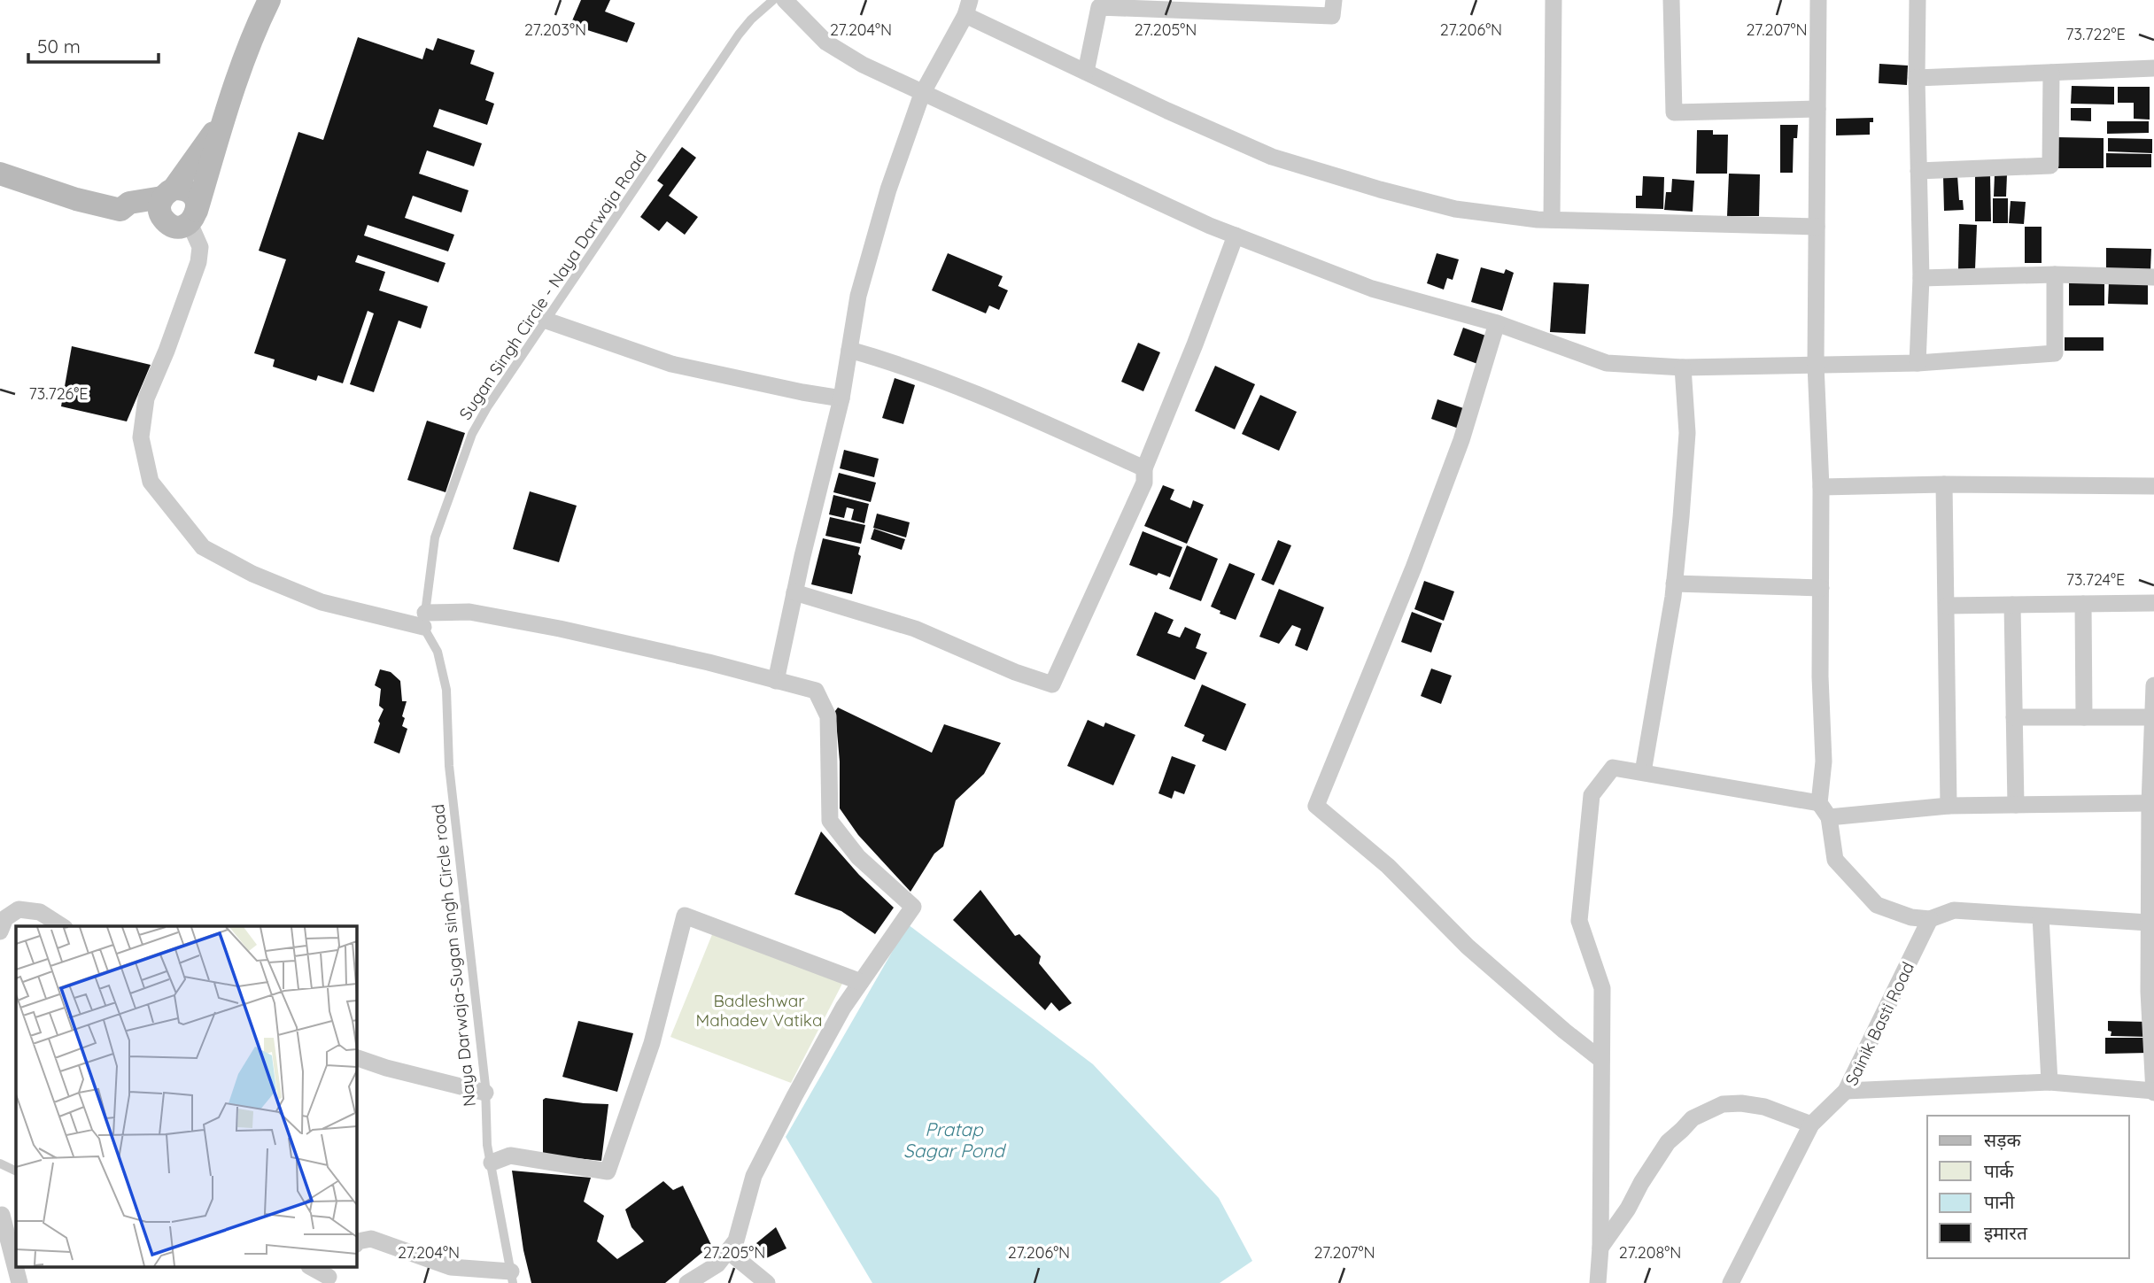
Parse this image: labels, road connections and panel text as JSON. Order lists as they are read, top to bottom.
{
  "streets": {
    "street": ["Sainik Basti Road"],
    "lane": ["Sugan Singh Circle - Naya Darwaja Road", "Naya Darwaja-Sugan singh Circle road"]
  },
  "crossings": [
    ["Sugan Singh Circle - Naya Darwaja Road", "Naya Darwaja-Sugan singh Circle road"]
  ],
  "water": ["Pratap Sagar Pond"],
  "parks": ["Badleshwar Mahadev Vatika"],
  "legend": [
    "सड़क",
    "पार्क",
    "पानी",
    "इमारत"
  ],
  "scale_bar": "50 m",
  "coordinates": [
    "27.203°N",
    "27.204°N",
    "27.205°N",
    "27.206°N",
    "27.207°N",
    "73.722°E",
    "73.726°E",
    "73.724°E",
    "27.208°N"
  ]
}
